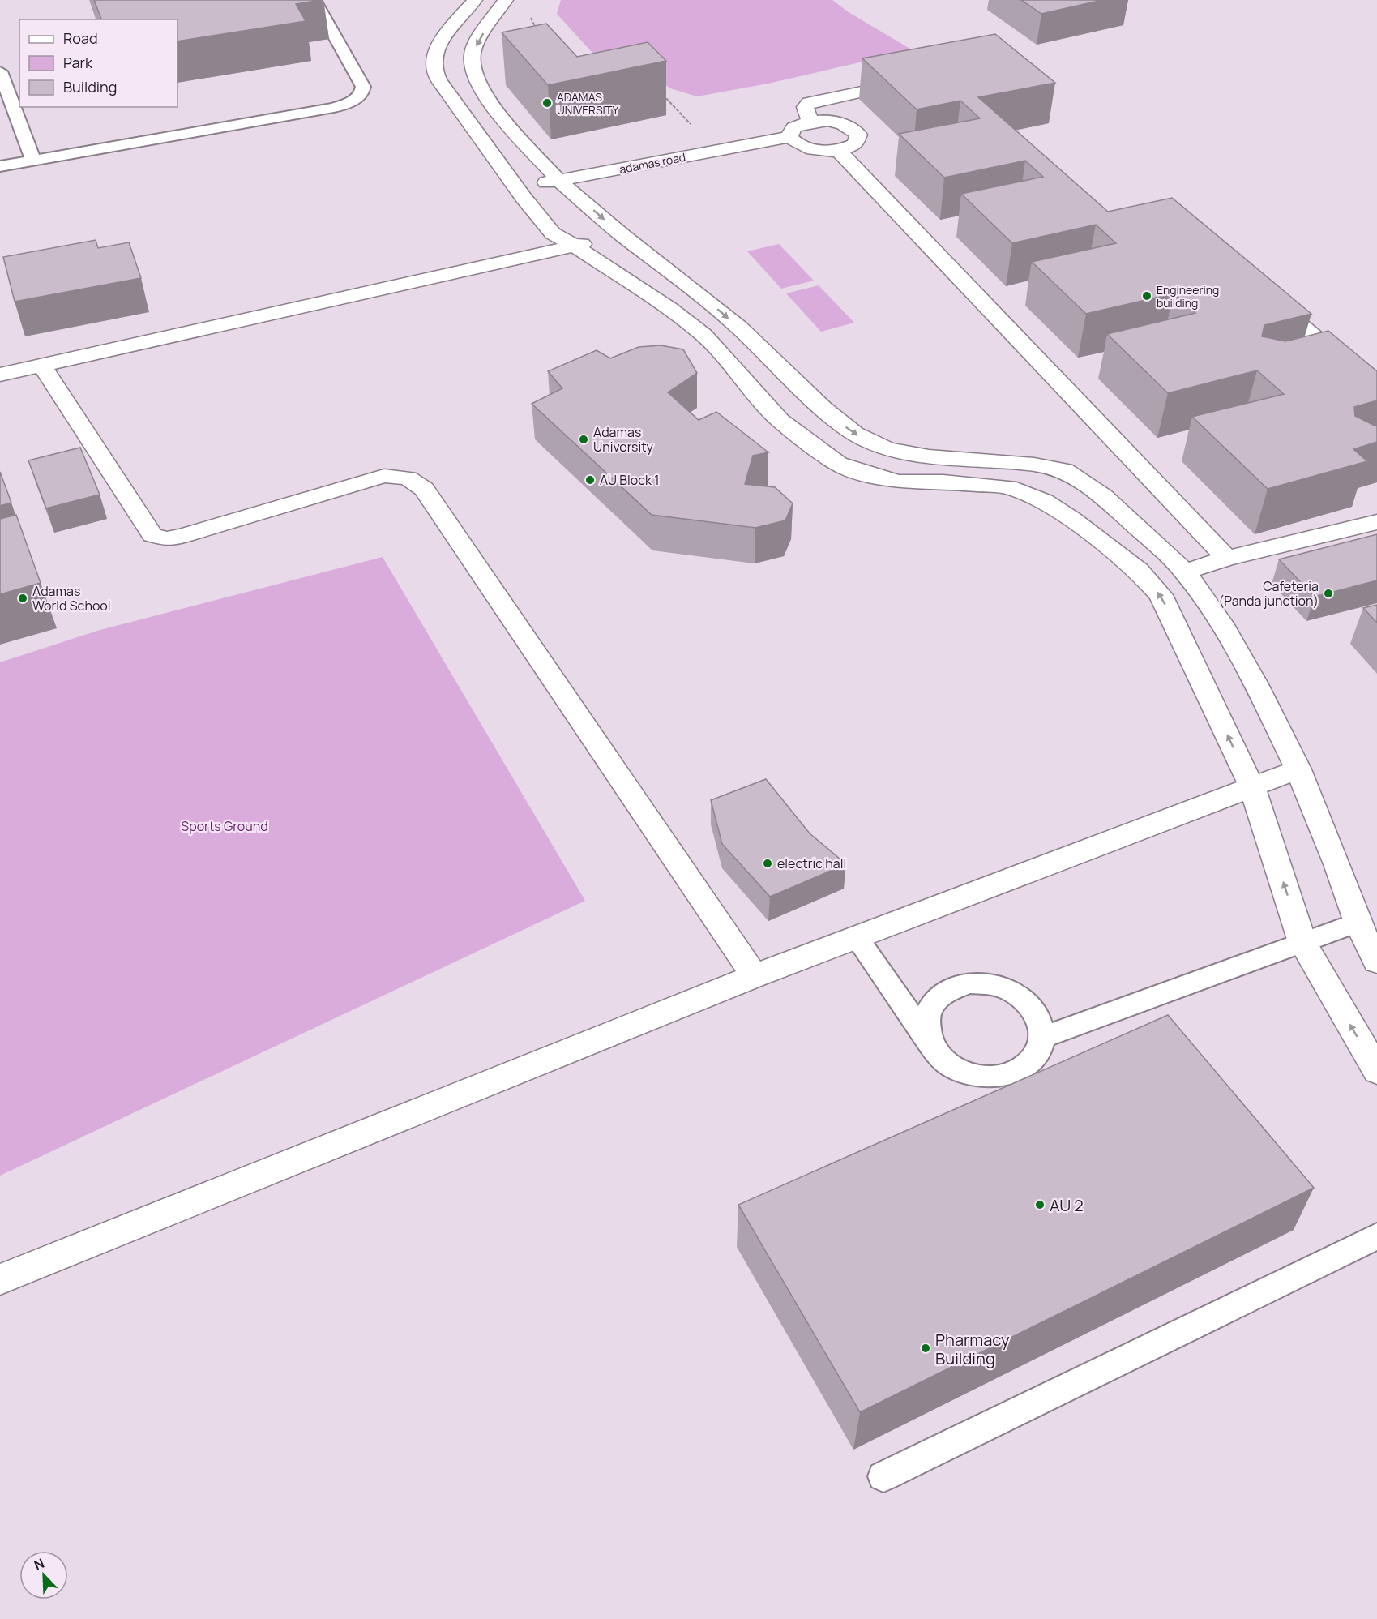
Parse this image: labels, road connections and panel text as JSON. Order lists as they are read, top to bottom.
{
  "parks": ["Sports Ground"],
  "places": [
    "ADAMAS UNIVERSITY",
    "Engineering building",
    "Adamas University",
    "AU Block 1",
    "Cafeteria (Panda junction)",
    "Adamas World School",
    "electric hall",
    "AU 2",
    "Pharmacy Building"
  ],
  "legend": ["Road", "Park", "Building"],
  "north": "top left"
}
